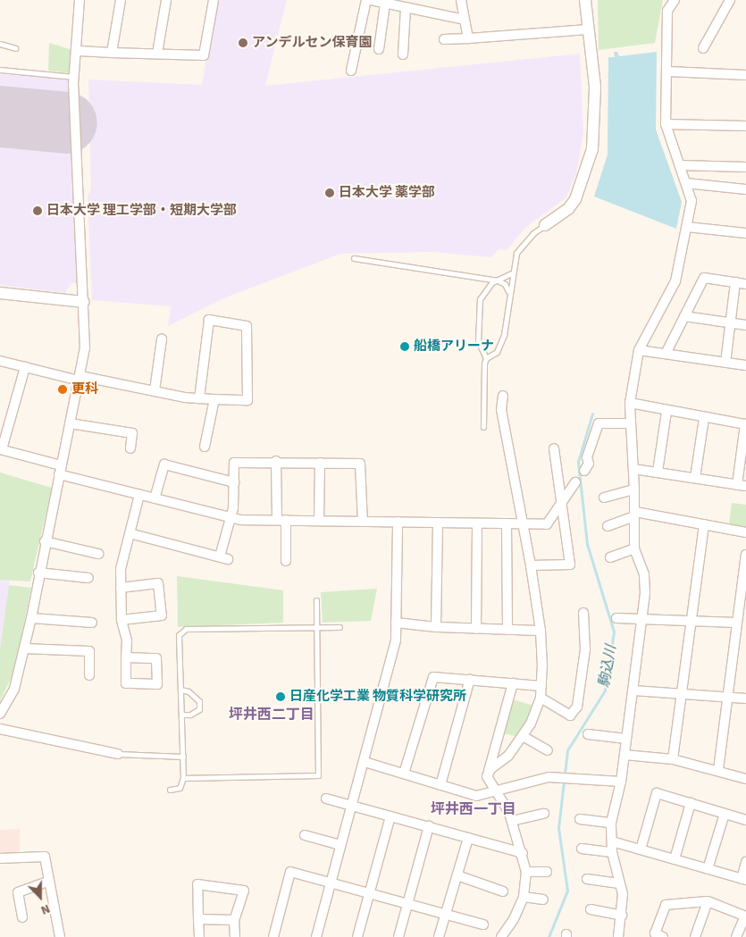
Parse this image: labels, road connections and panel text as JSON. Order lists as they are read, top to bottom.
{
  "districts": ["坪井西二丁目", "坪井西一丁目"],
  "water": ["駒込川"],
  "places": [
    "アンデルセン保育園",
    "日本大学 薬学部",
    "日本大学 理工学部・短期大学部",
    "船橋アリーナ",
    "更科",
    "日産化学工業 物質科学研究所"
  ],
  "north": "bottom"
}
